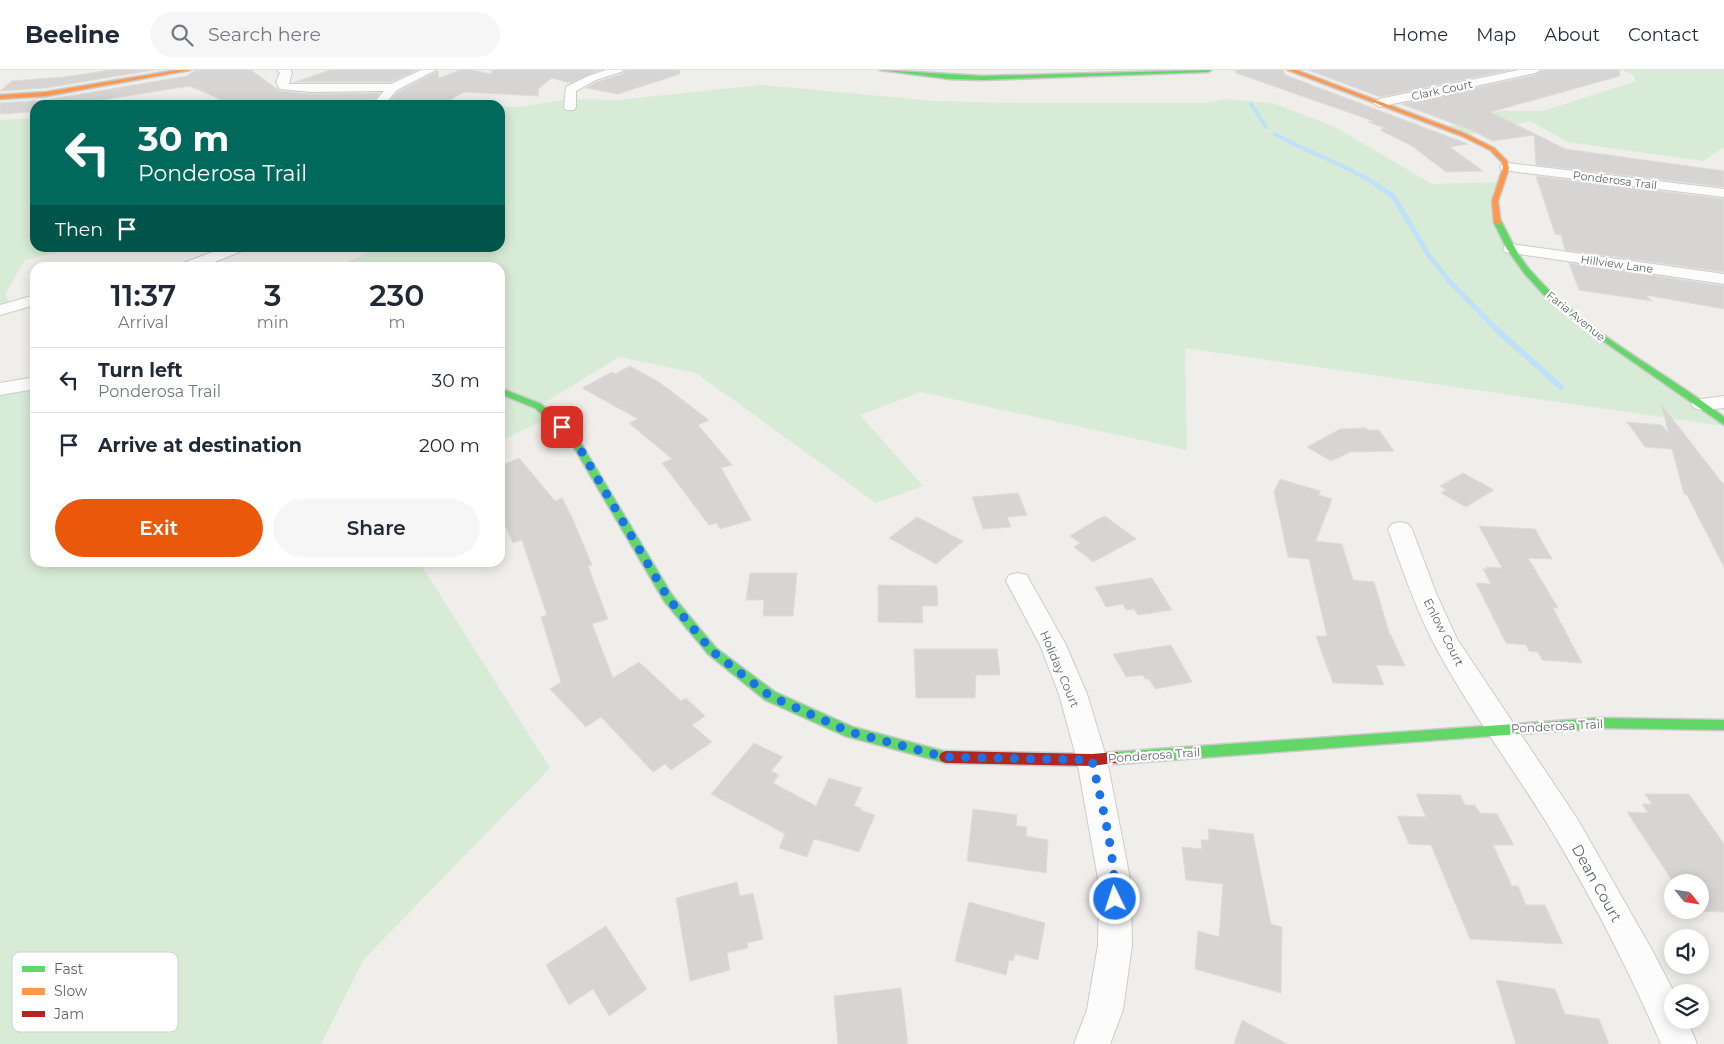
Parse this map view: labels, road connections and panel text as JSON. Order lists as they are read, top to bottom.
{
  "streets": {
    "street": [
      "Clark Court",
      "Ponderosa Trail",
      "Hillview Lane",
      "Faria Avenue",
      "Enlow Court",
      "Holiday Court",
      "Dean Court"
    ]
  },
  "crossings": [
    ["Ponderosa Trail", "Faria Avenue"],
    ["Ponderosa Trail", "Enlow Court"],
    ["Ponderosa Trail", "Holiday Court"],
    ["Ponderosa Trail", "Dean Court"],
    ["Hillview Lane", "Faria Avenue"],
    ["Enlow Court", "Dean Court"]
  ],
  "legend": ["Fast", "Slow", "Jam"],
  "north": "bottom right",
  "page": {
    "header": "Beeline",
    "search": "Search here",
    "nav": [
      "Home",
      "Map",
      "About",
      "Contact"
    ],
    "turn": ["30 m", "Ponderosa Trail"],
    "then": "Then",
    "eta": [
      "11:37",
      "Arrival",
      "3",
      "min",
      "230",
      "m"
    ],
    "list": [
      {
        "name": "Turn left",
        "note": "Ponderosa Trail",
        "value": "30 m"
      },
      {
        "name": "Arrive at destination",
        "value": "200 m"
      }
    ],
    "buttons": ["Exit", "Share"]
  }
}
